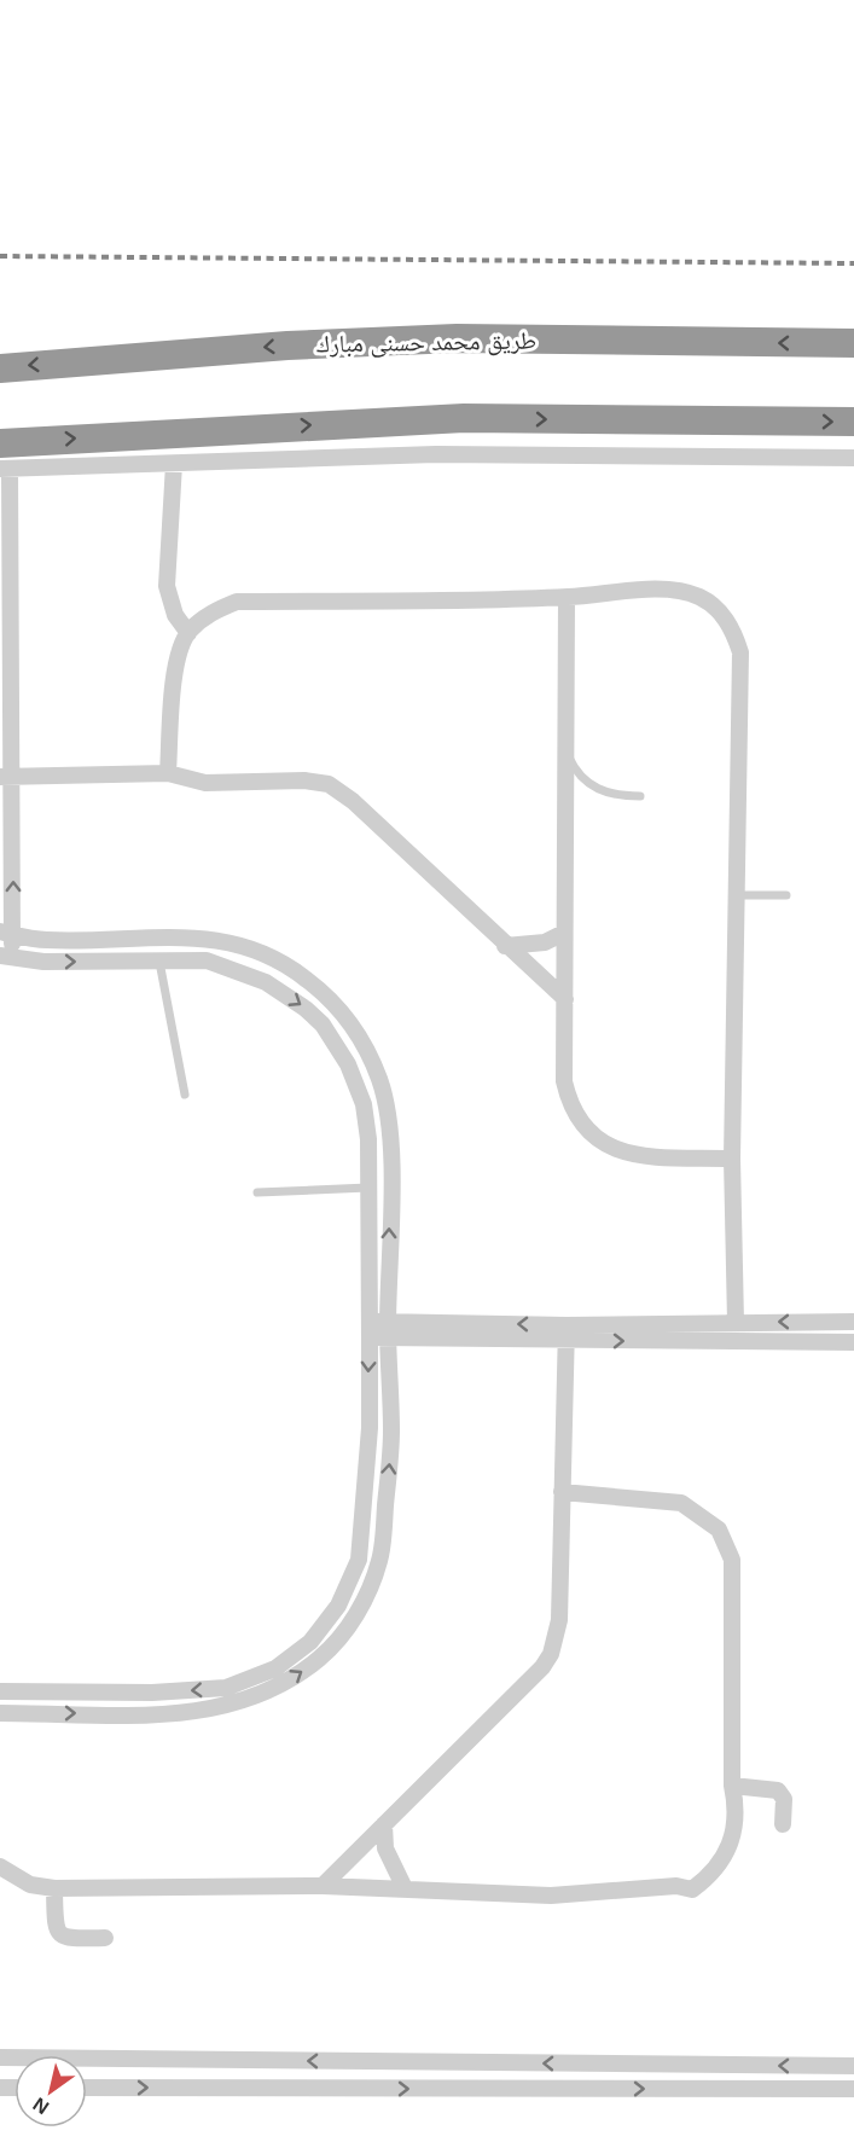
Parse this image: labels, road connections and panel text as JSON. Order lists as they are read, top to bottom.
{
  "streets": {
    "highway": ["طريق محمد حسنى مبارك"]
  },
  "north": "bottom left"
}
